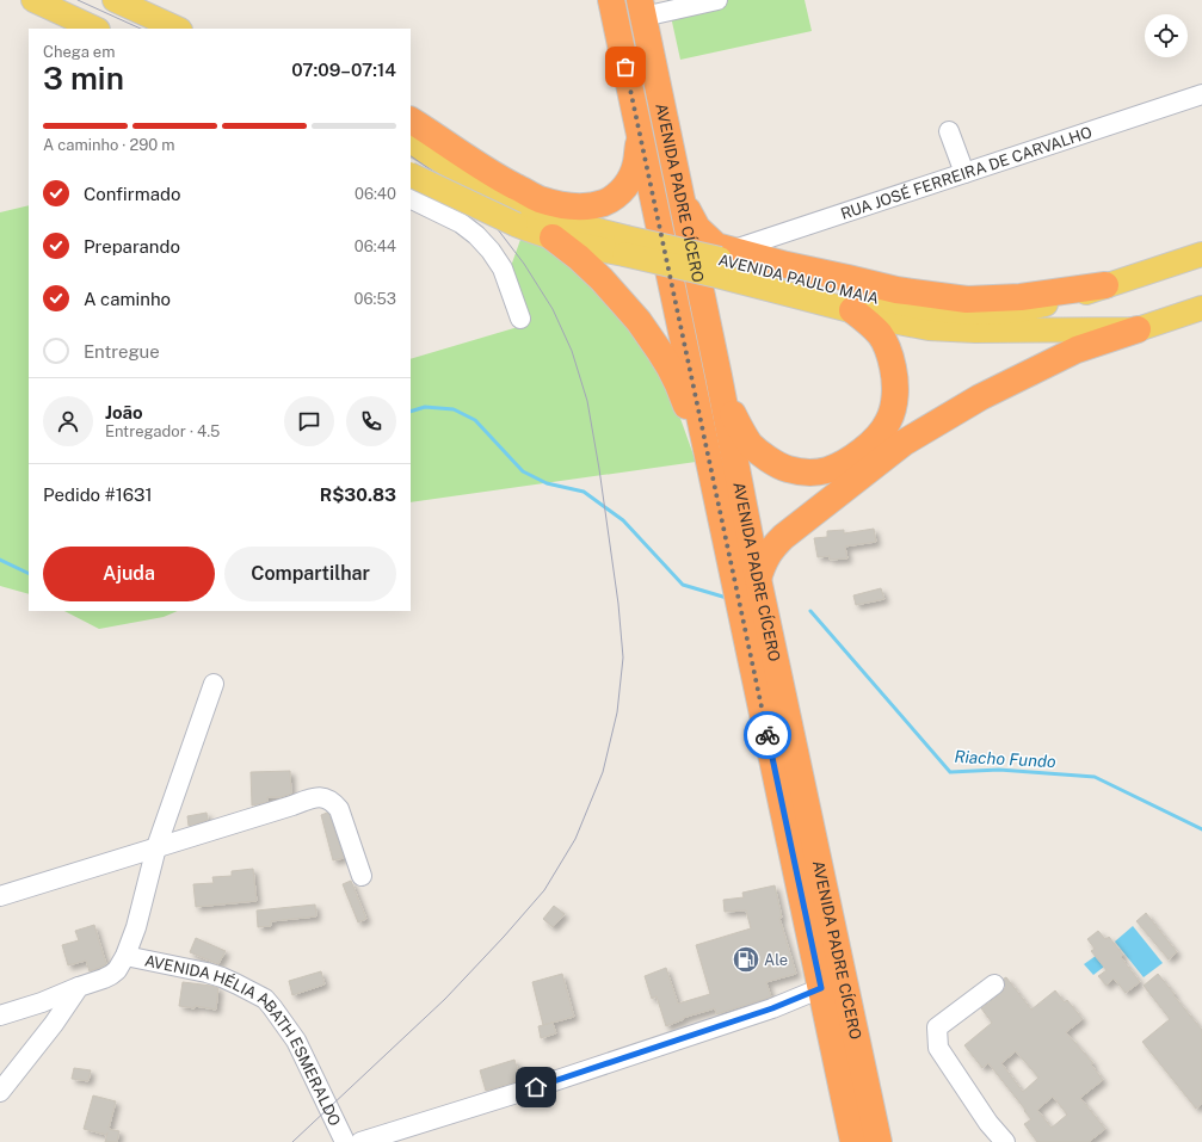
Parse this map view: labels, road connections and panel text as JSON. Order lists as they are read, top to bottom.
{
  "streets": {
    "highway": ["AVENIDA PADRE CÍCERO"],
    "main road": ["AVENIDA PAULO MAIA"],
    "street": ["RUA JOSÉ FERREIRA DE CARVALHO", "AVENIDA HÉLIA ABATH ESMERALDO"]
  },
  "crossings": [
    ["RUA JOSÉ FERREIRA DE CARVALHO", "AVENIDA PAULO MAIA"]
  ],
  "water": ["Riacho Fundo"],
  "places": {
    "fuel station": ["Ale"]
  },
  "page": {
    "heading": ["3 min", "Chega em", "07:09–07:14"],
    "panel": [
      "João",
      "Entregador · 4.5",
      "Pedido #1631",
      "R$30.83"
    ],
    "bar": "A caminho · 290 m",
    "list": [
      ["Confirmado", "06:40"],
      ["Preparando", "06:44"],
      ["A caminho", "06:53"],
      "Entregue"
    ],
    "buttons": ["Ajuda", "Compartilhar"]
  }
}
